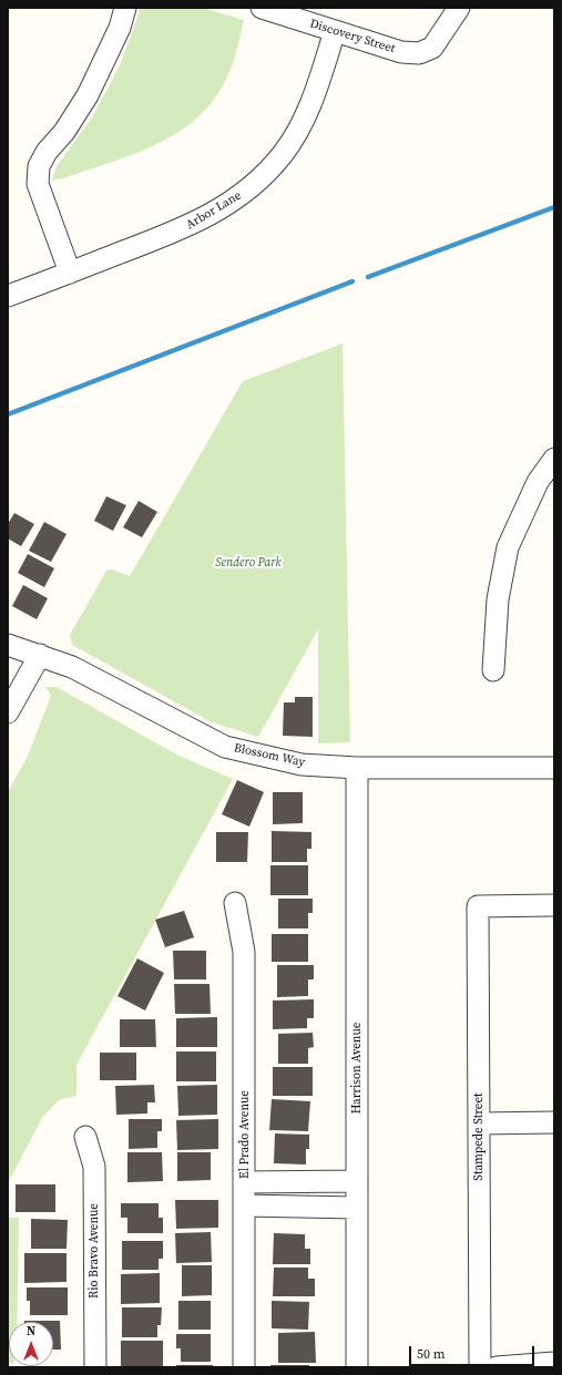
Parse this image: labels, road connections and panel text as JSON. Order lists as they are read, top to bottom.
{
  "streets": {
    "street": [
      "Discovery Street",
      "Arbor Lane",
      "Blossom Way",
      "Harrison Avenue",
      "El Prado Avenue",
      "Stampede Street",
      "Rio Bravo Avenue"
    ]
  },
  "crossings": [
    ["Discovery Street", "Arbor Lane"],
    ["Blossom Way", "Harrison Avenue"]
  ],
  "parks": ["Sendero Park"],
  "scale_bar": "50 m",
  "north": "top"
}
